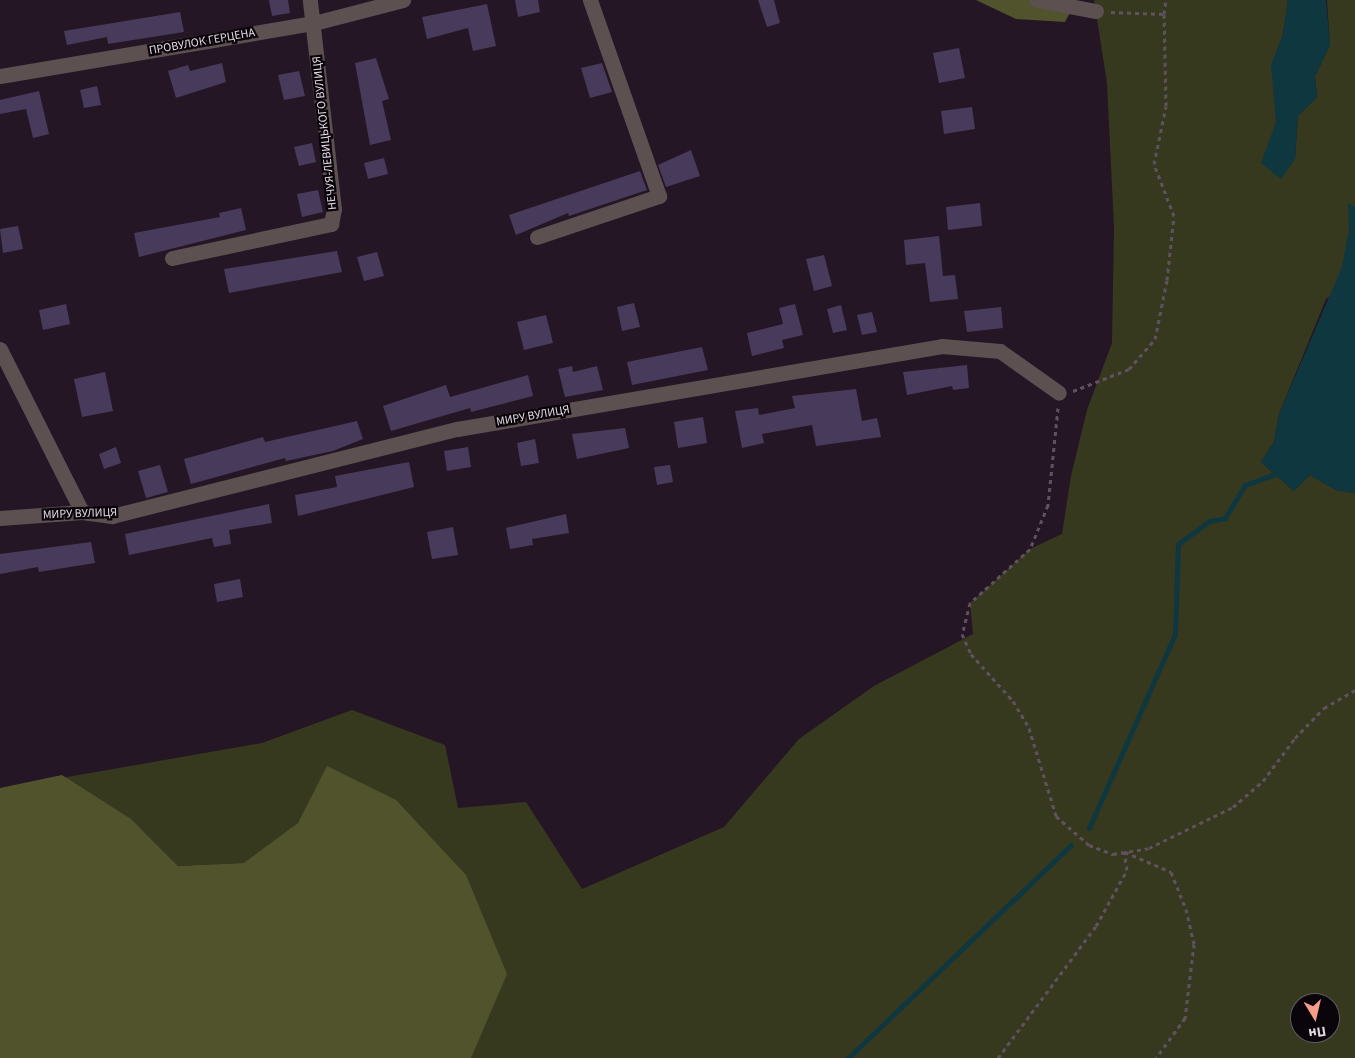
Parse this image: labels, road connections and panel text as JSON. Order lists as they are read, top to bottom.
{
  "streets": {
    "street": ["ПРОВУЛОК ГЕРЦЕНА", "НЕЧУЯ-ЛЕВИЦЬКОГО ВУЛИЦЯ", "МИРУ ВУЛИЦЯ"]
  },
  "crossings": [
    ["ПРОВУЛОК ГЕРЦЕНА", "НЕЧУЯ-ЛЕВИЦЬКОГО ВУЛИЦЯ"]
  ],
  "north": "bottom"
}
